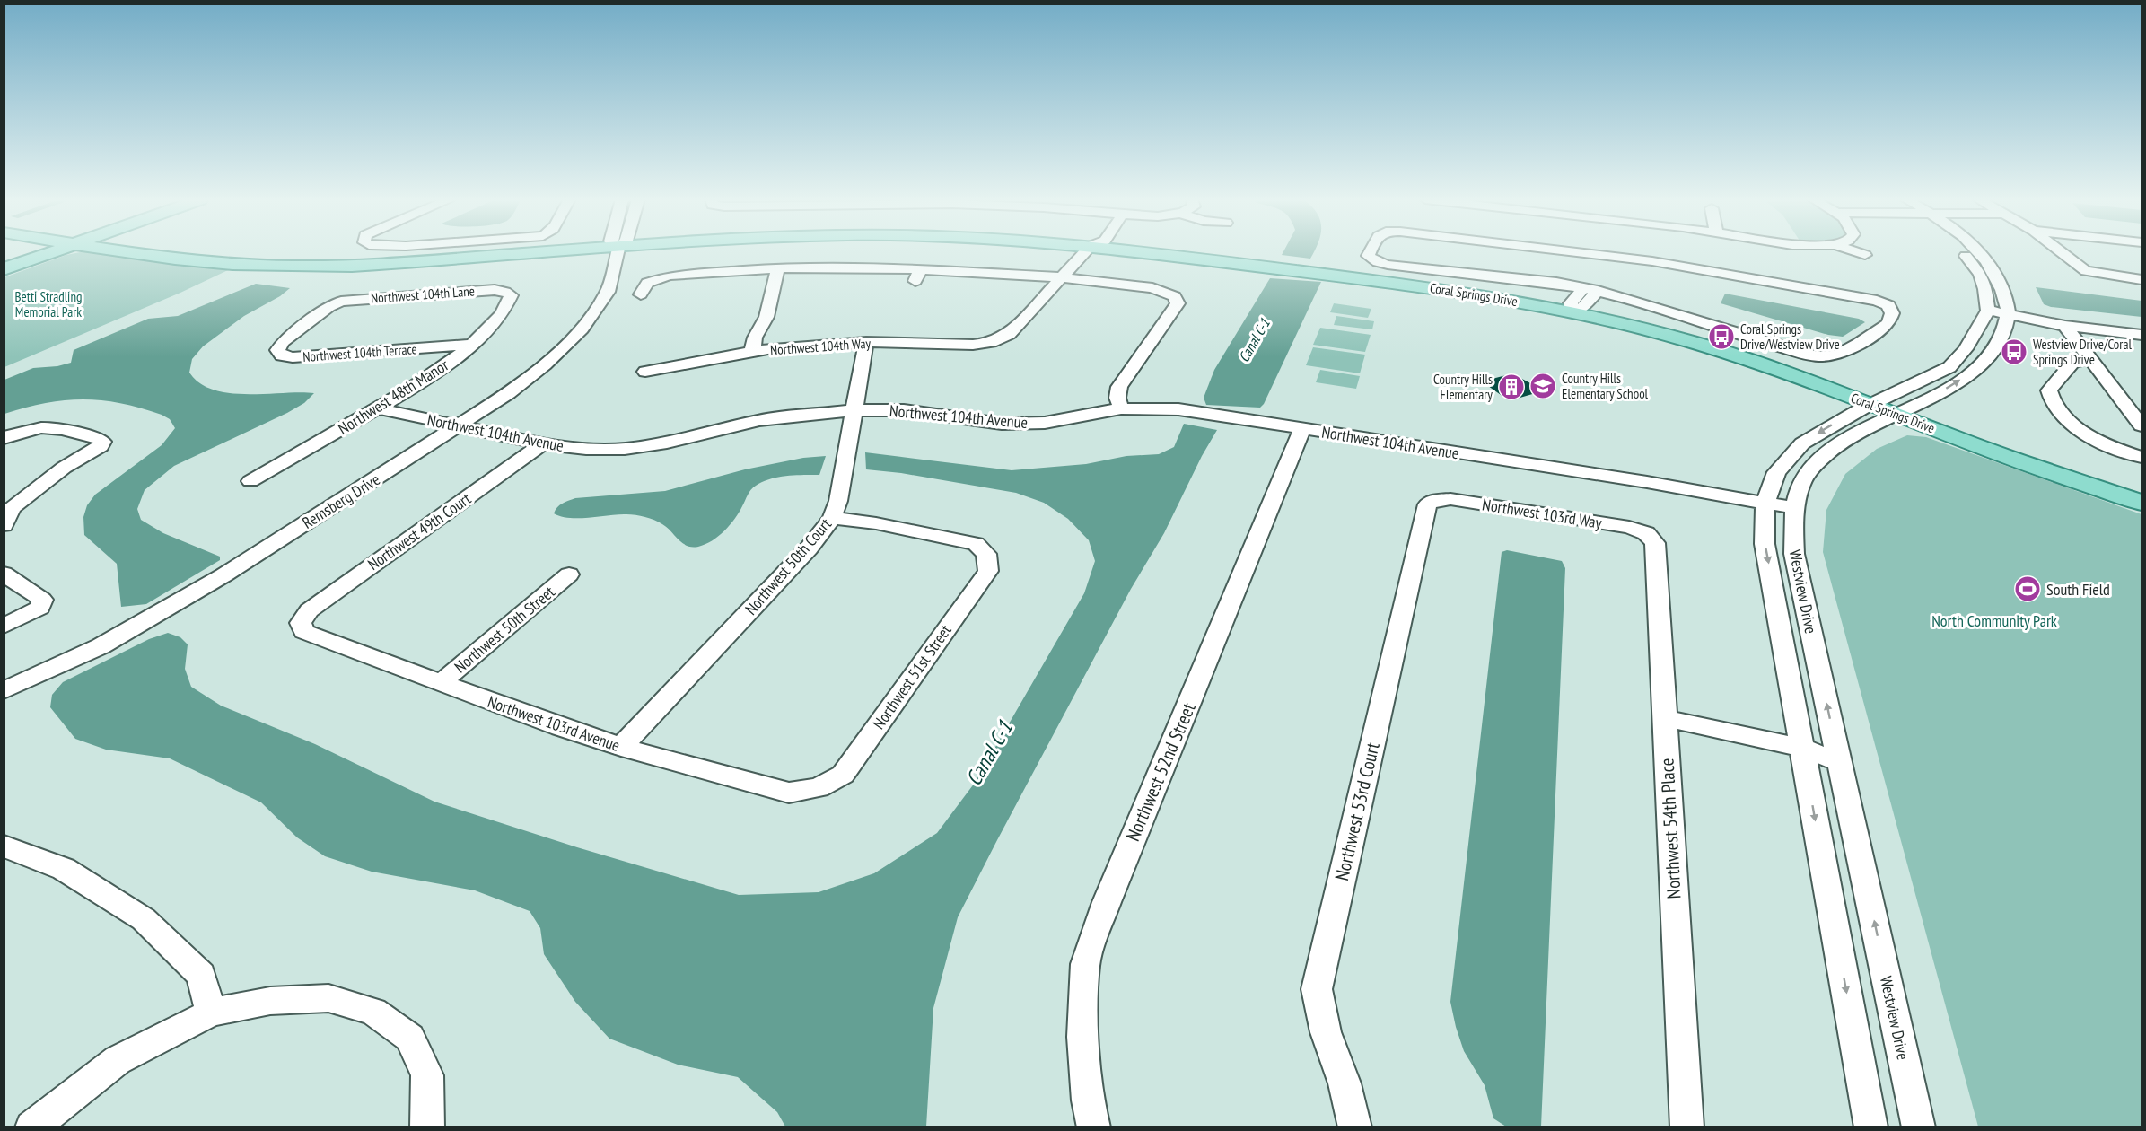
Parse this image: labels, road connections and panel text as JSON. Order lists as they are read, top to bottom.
{
  "streets": {
    "main road": ["Coral Springs Drive"],
    "street": [
      "Northwest 104th Lane",
      "Northwest 104th Way",
      "Northwest 104th Terrace",
      "Northwest 48th Manor",
      "Northwest 104th Avenue",
      "Remsberg Drive",
      "Northwest 103rd Way",
      "Northwest 49th Court",
      "Northwest 50th Court",
      "Westview Drive",
      "Northwest 50th Street",
      "Northwest 51st Street",
      "Northwest 103rd Avenue",
      "Northwest 52nd Street",
      "Northwest 53rd Court",
      "Northwest 54th Place"
    ]
  },
  "crossings": [
    ["Northwest 104th Lane", "Northwest 104th Terrace"],
    ["Northwest 104th Lane", "Northwest 48th Manor"],
    ["Coral Springs Drive", "Westview Drive"],
    ["Northwest 104th Way", "Northwest 50th Court"],
    ["Northwest 104th Terrace", "Northwest 48th Manor"],
    ["Northwest 48th Manor", "Northwest 104th Avenue"],
    ["Northwest 104th Avenue", "Remsberg Drive"],
    ["Northwest 104th Avenue", "Northwest 49th Court"],
    ["Northwest 104th Avenue", "Northwest 50th Court"],
    ["Northwest 104th Avenue", "Westview Drive"],
    ["Northwest 104th Avenue", "Northwest 52nd Street"],
    ["Northwest 103rd Way", "Northwest 53rd Court"],
    ["Northwest 103rd Way", "Northwest 54th Place"],
    ["Northwest 49th Court", "Northwest 103rd Avenue"],
    ["Northwest 50th Court", "Northwest 51st Street"],
    ["Northwest 50th Court", "Northwest 103rd Avenue"],
    ["Northwest 50th Street", "Northwest 103rd Avenue"],
    ["Northwest 51st Street", "Northwest 103rd Avenue"]
  ],
  "water": ["Canal C-1"],
  "parks": ["Betti Stradling Memorial Park", "North Community Park"],
  "places": {
    "bus stop": ["Coral Springs Drive/Westview Drive", "Westview Drive/Coral Springs Drive"],
    "school or university": ["Country Hills Elementary School"],
    "building": ["Country Hills Elementary"],
    "sports": ["South Field"]
  }
}
